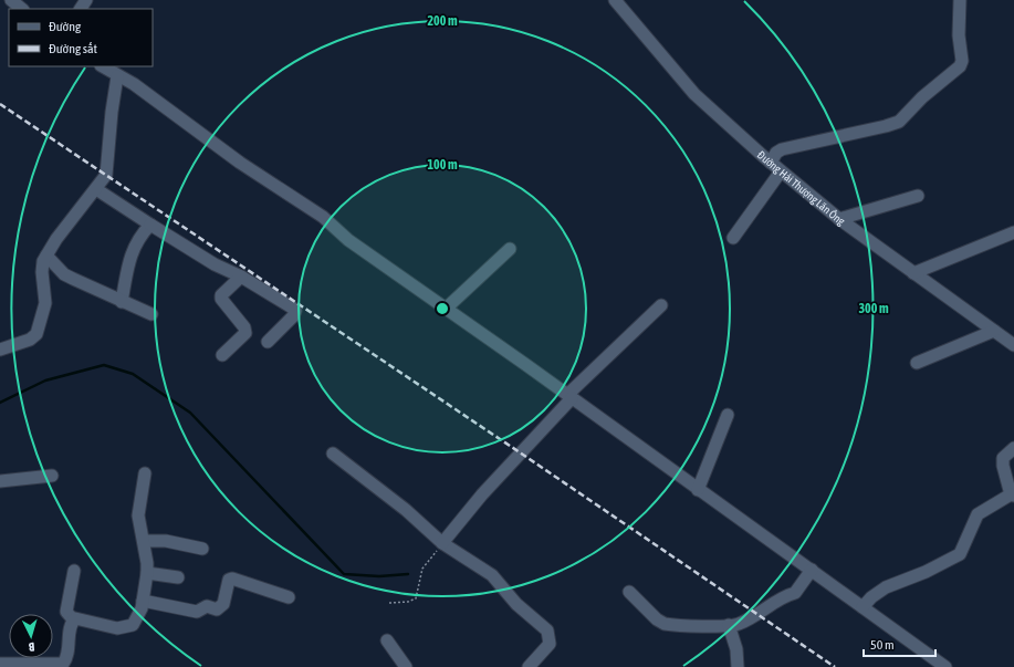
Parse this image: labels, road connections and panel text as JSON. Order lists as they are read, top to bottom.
{
  "streets": {
    "street": ["Đường Hải Thượng Lãn Ông"]
  },
  "legend": ["Đường", "Đường sắt"],
  "scale_bar": "50 m",
  "north": "bottom",
  "rings": ["200 m", "100 m", "300 m"]
}
